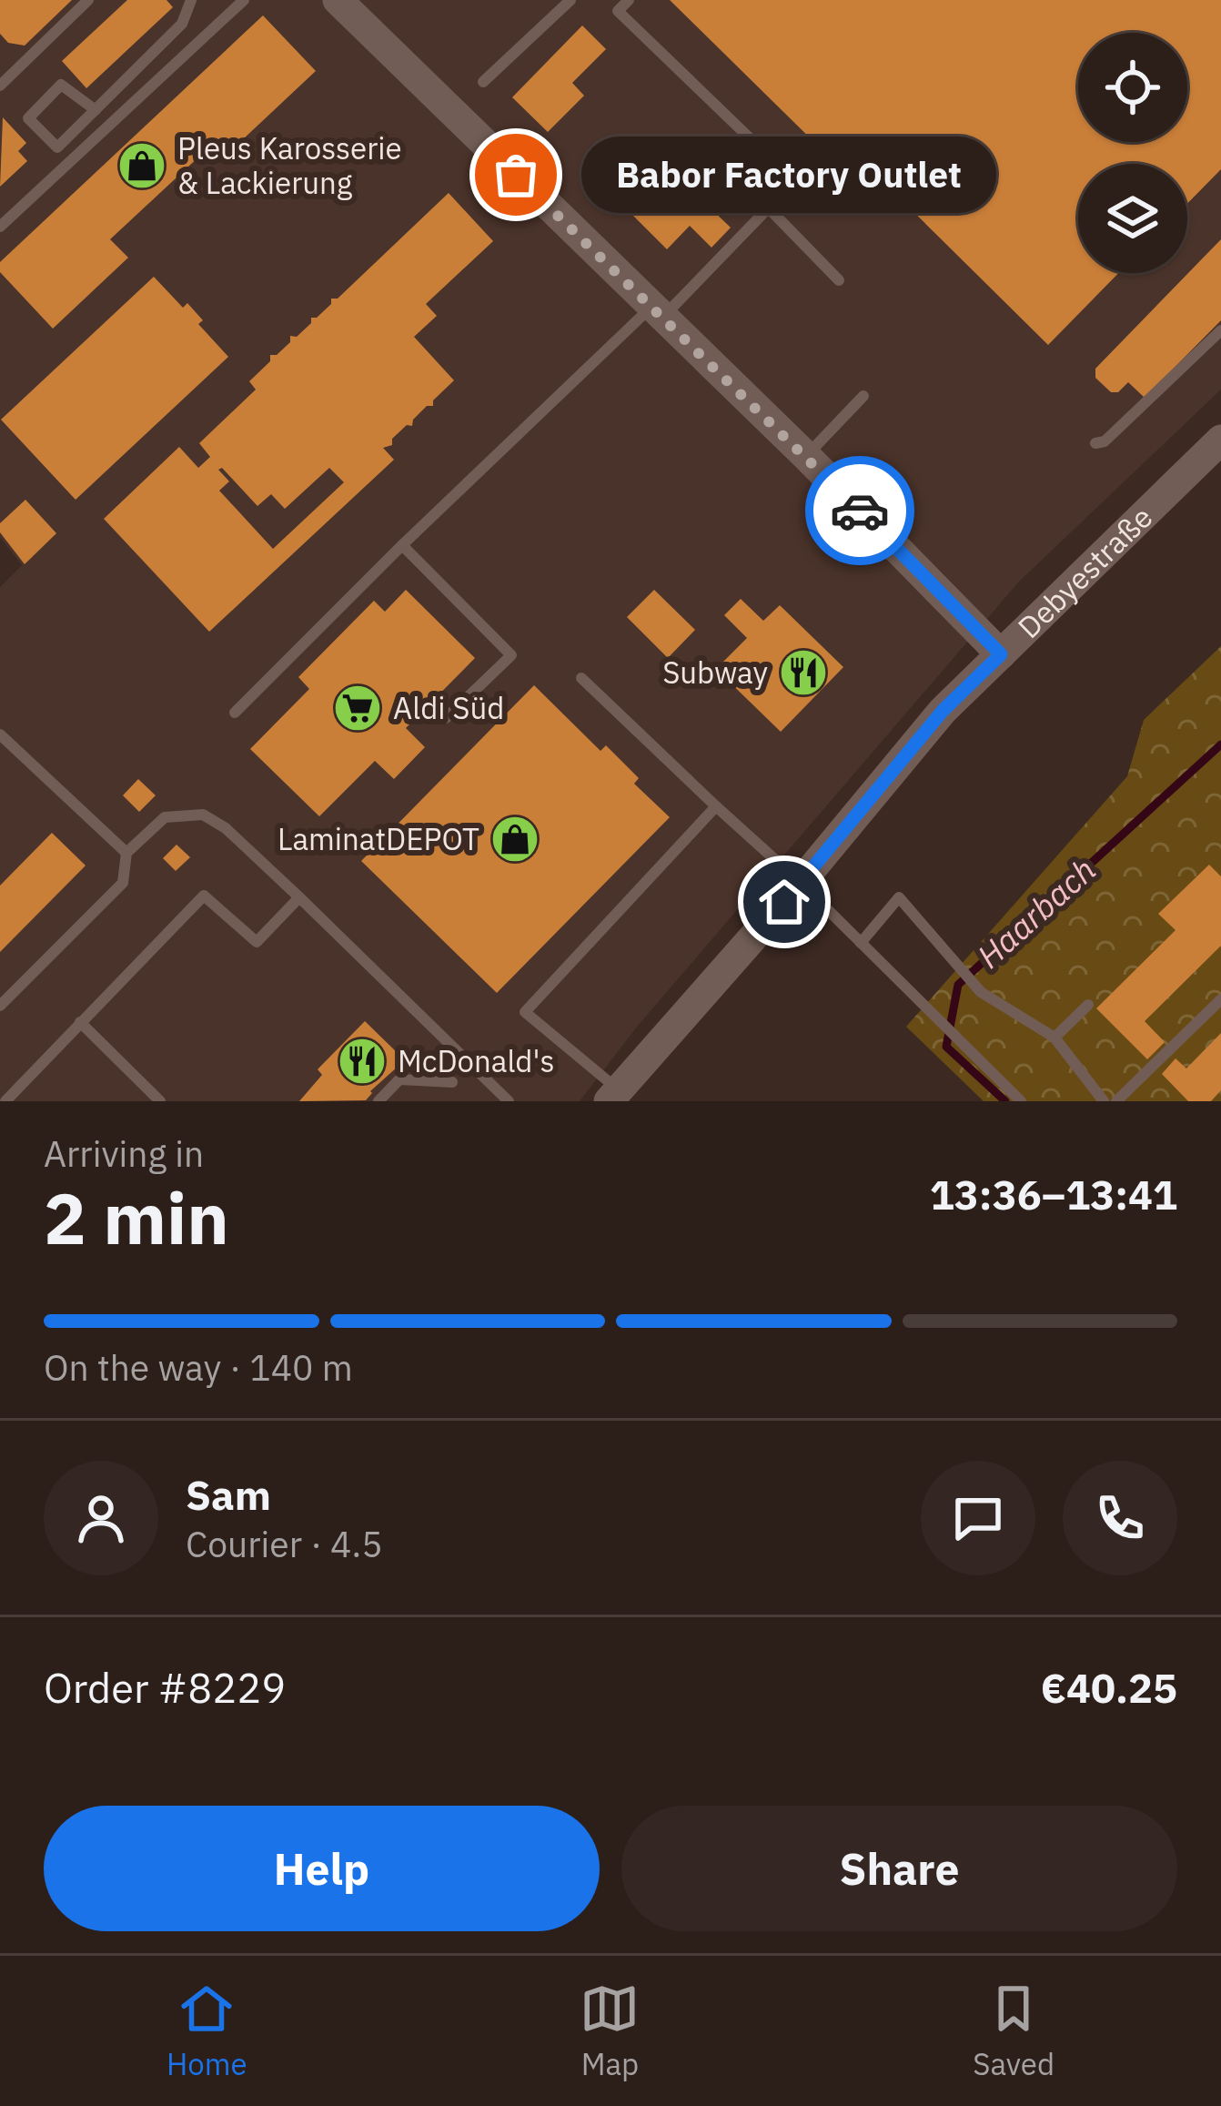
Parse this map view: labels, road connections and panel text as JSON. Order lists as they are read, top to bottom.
{
  "streets": {
    "street": ["Debyestraße"]
  },
  "water": ["Haarbach"],
  "places": {
    "shop": ["Pleus Karosserie & Lackierung", "LaminatDEPOT"],
    "other": ["Babor Factory Outlet"],
    "restaurant": ["Subway", "McDonald's"],
    "supermarket": ["Aldi Süd"]
  },
  "page": {
    "bubble": "Babor Factory Outlet",
    "heading": ["2 min", "Arriving in", "13:36–13:41"],
    "panel": [
      "Sam",
      "Courier · 4.5",
      "Order #8229",
      "€40.25"
    ],
    "bar": "On the way · 140 m",
    "buttons": ["Help", "Share"],
    "tabs": ["Home", "Map", "Saved"]
  }
}
